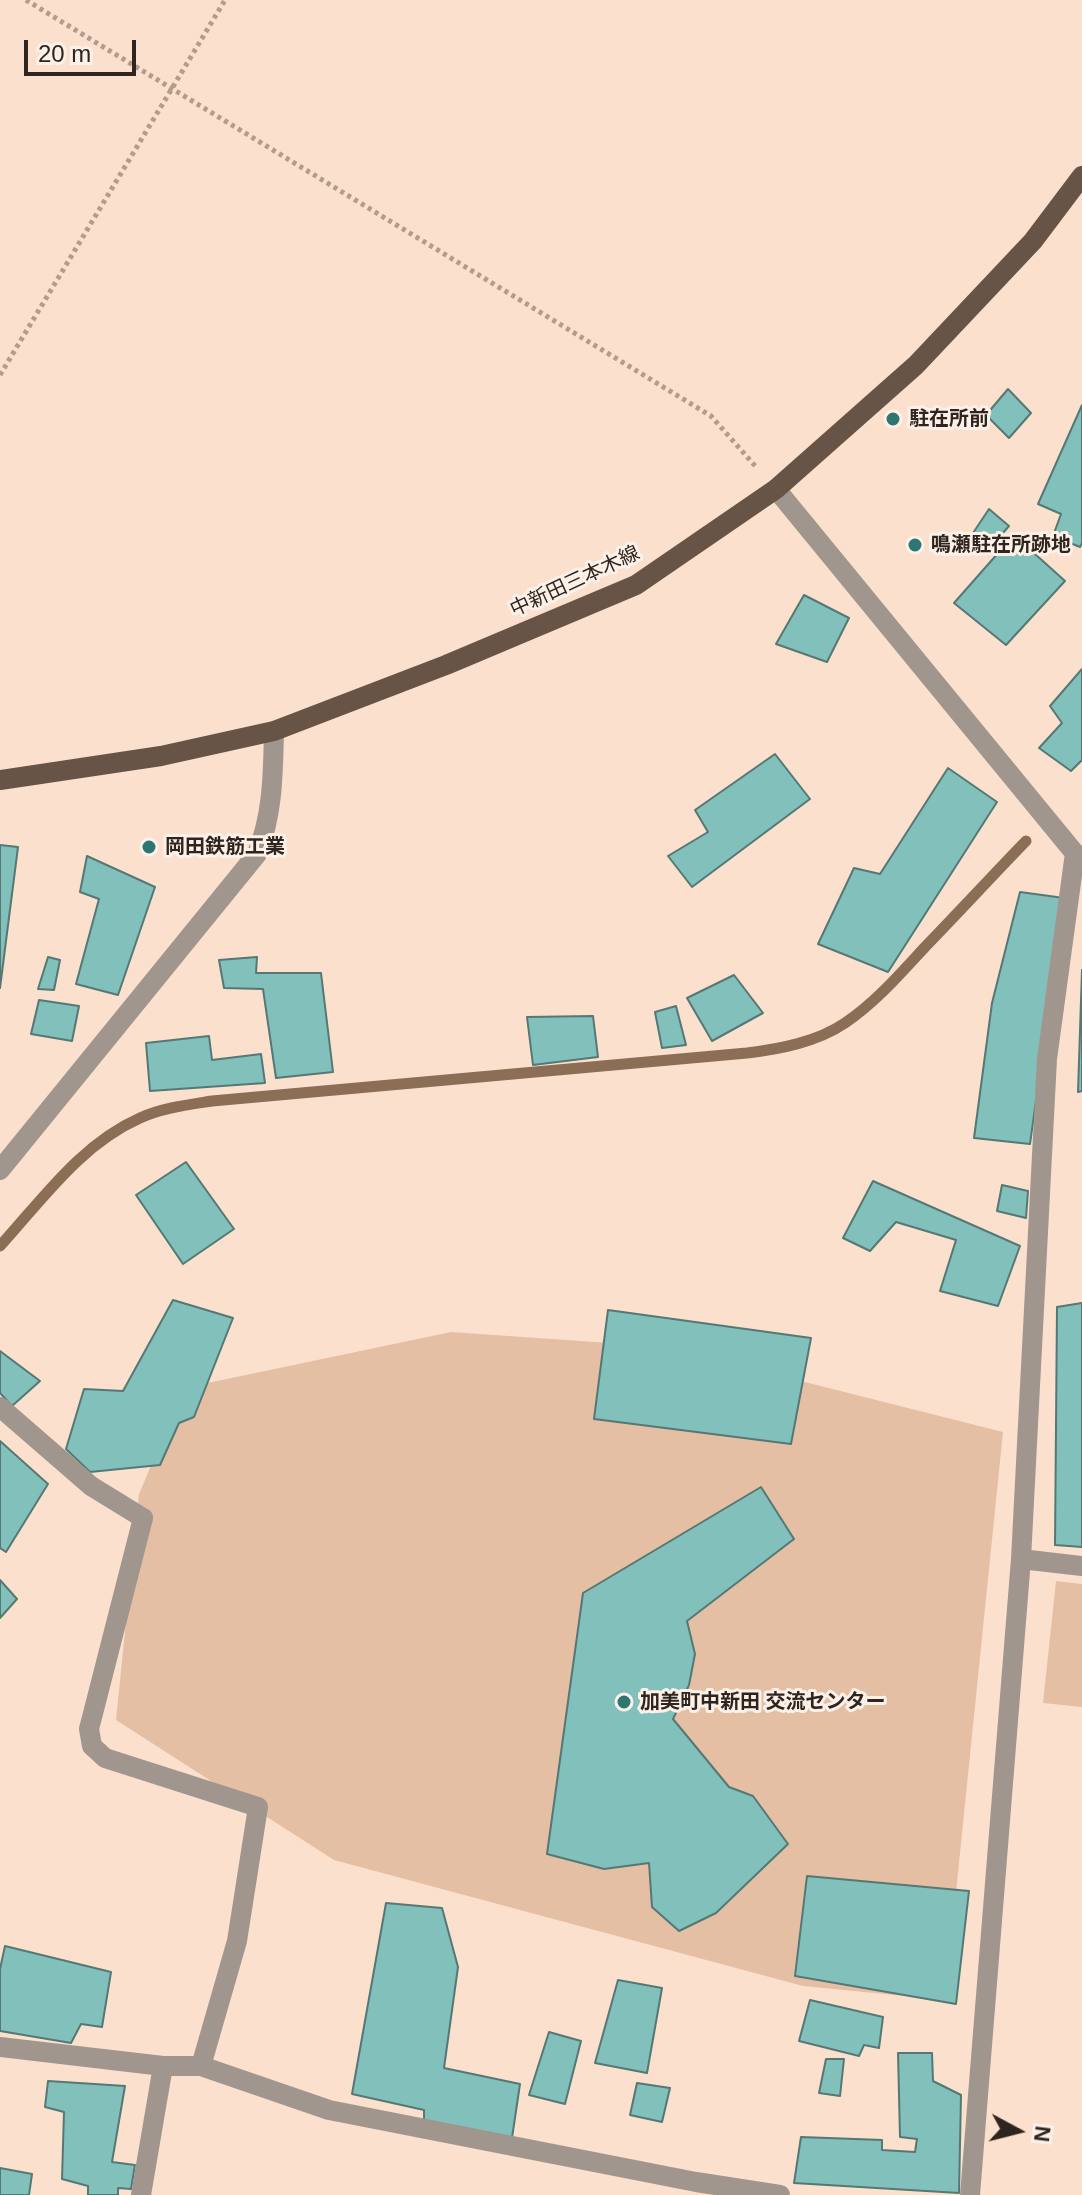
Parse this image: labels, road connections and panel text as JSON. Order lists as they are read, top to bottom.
{
  "streets": {
    "main road": ["中新田三本木線"]
  },
  "places": [
    "駐在所前",
    "鳴瀬駐在所跡地",
    "岡田鉄筋工業",
    "加美町中新田 交流センター"
  ],
  "scale_bar": "20 m",
  "north": "right"
}
